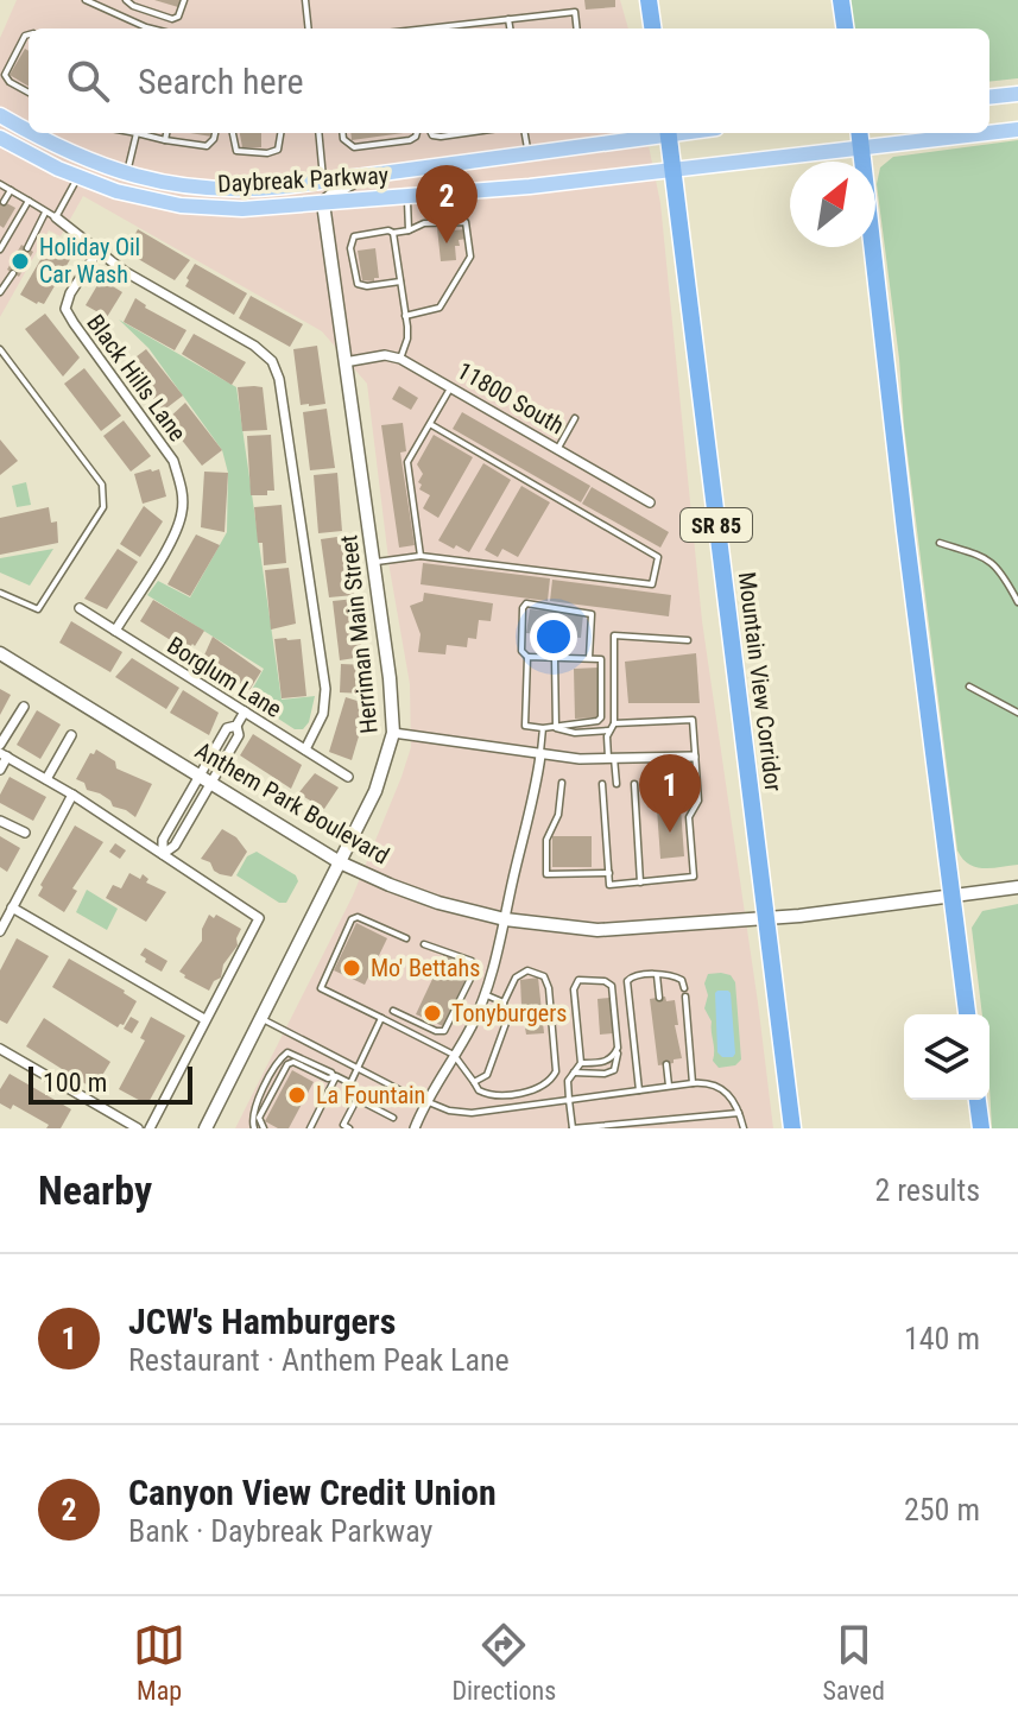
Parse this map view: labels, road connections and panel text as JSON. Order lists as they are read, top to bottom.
{
  "streets": {
    "highway": ["SR 85", "Mountain View Corridor"],
    "main road": ["Daybreak Parkway", "Herriman Main Street", "Anthem Park Boulevard"],
    "street": ["Black Hills Lane", "11800 South", "Borglum Lane"]
  },
  "crossings": [
    ["Daybreak Parkway", "Herriman Main Street"],
    ["Daybreak Parkway", "Mountain View Corridor"],
    ["Black Hills Lane", "Borglum Lane"],
    ["Herriman Main Street", "Anthem Park Boulevard"],
    ["Mountain View Corridor", "Anthem Park Boulevard"]
  ],
  "places": [
    "Holiday Oil Car Wash",
    "Mo' Bettahs",
    "Tonyburgers",
    "La Fountain"
  ],
  "scale_bar": "100 m",
  "north": "top right",
  "page": {
    "search": "Search here",
    "pins": ["2", "1"],
    "scale": "100 m",
    "heading": ["Nearby", "2 results"],
    "list": [
      {
        "mark": "1",
        "name": "JCW's Hamburgers",
        "note": "Restaurant · Anthem Peak Lane",
        "value": "140 m"
      },
      {
        "mark": "2",
        "name": "Canyon View Credit Union",
        "note": "Bank · Daybreak Parkway",
        "value": "250 m"
      }
    ],
    "nav": ["Map", "Directions", "Saved"]
  }
}
